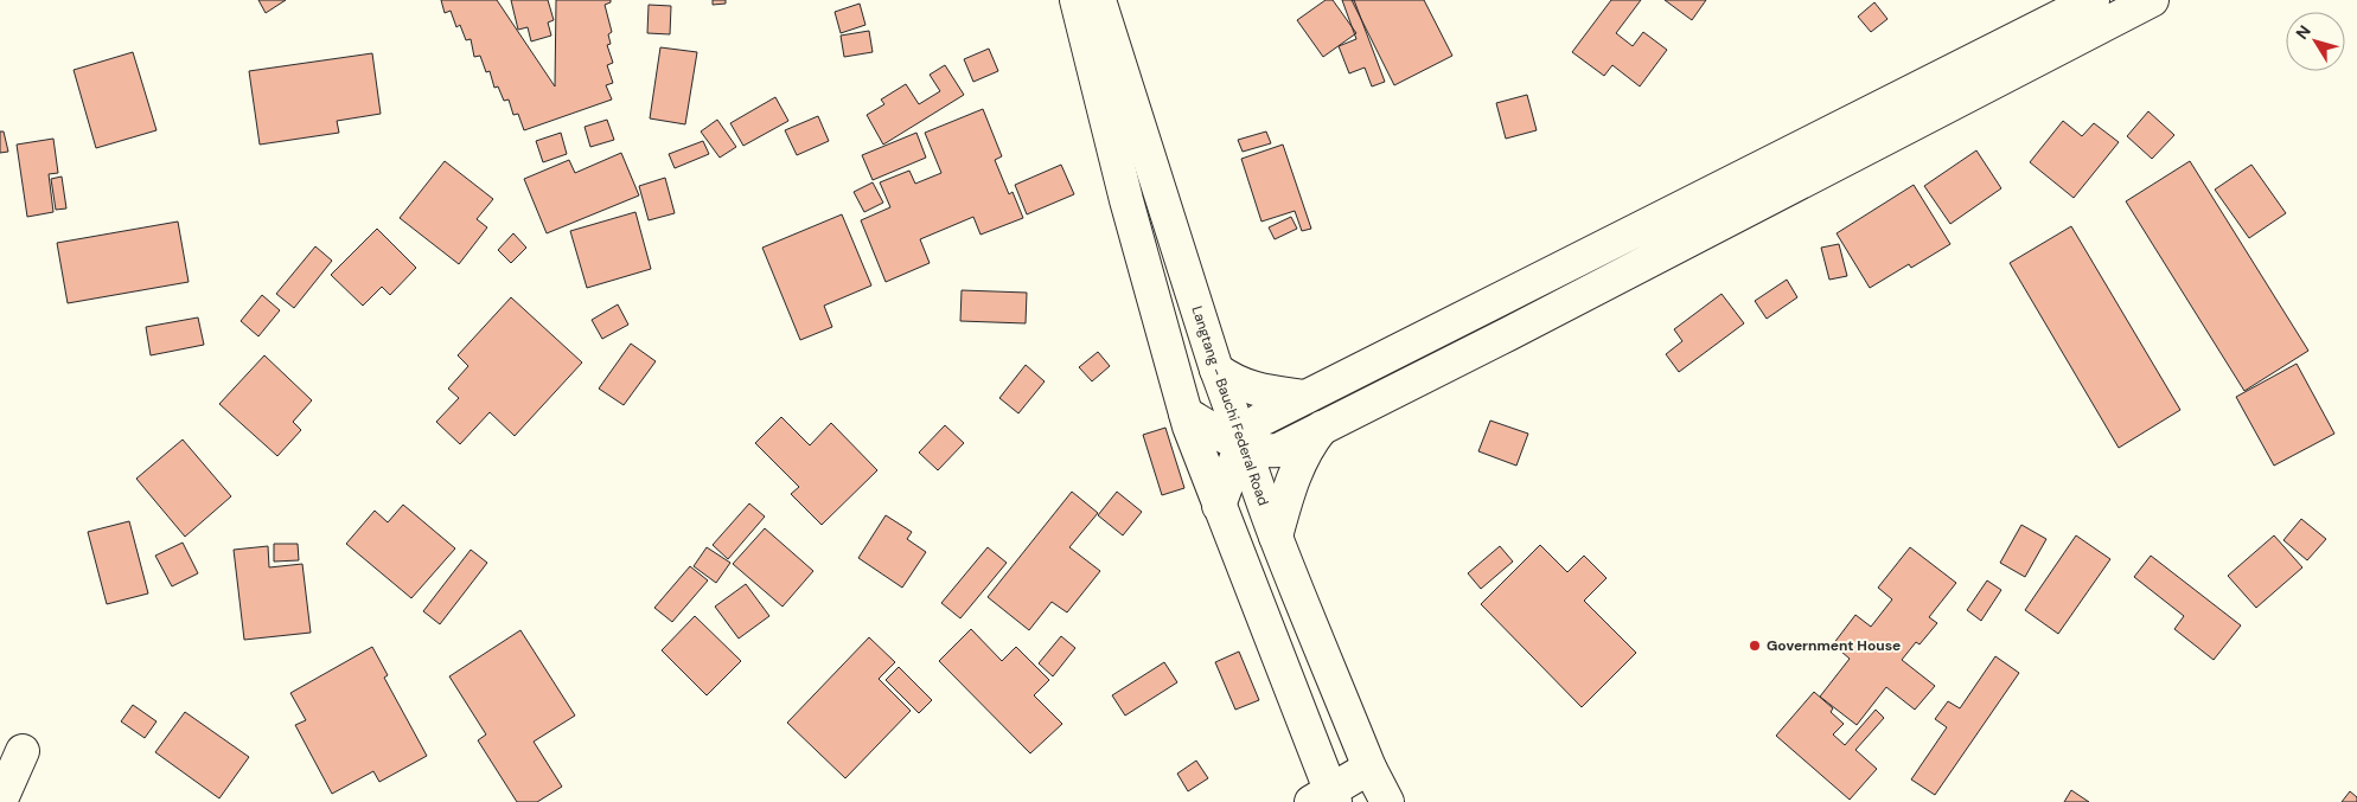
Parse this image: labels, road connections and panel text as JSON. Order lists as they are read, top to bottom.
{
  "streets": {
    "street": ["Langtang - Bauchi Federal Road"]
  },
  "places": ["Government House"],
  "north": "top left"
}
